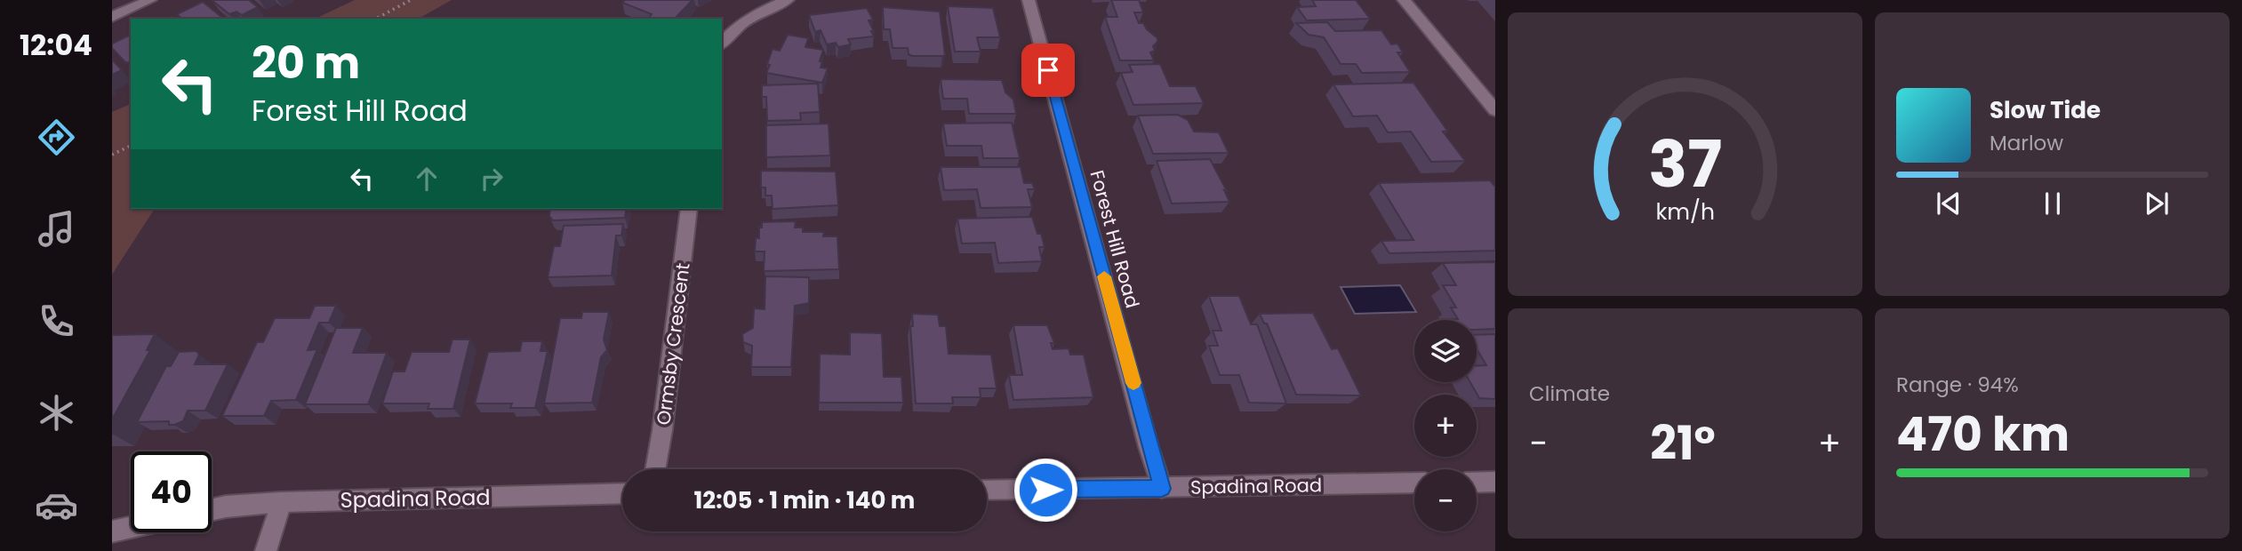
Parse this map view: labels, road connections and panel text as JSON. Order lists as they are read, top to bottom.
{
  "streets": {
    "street": ["Forest Hill Road", "Ormsby Crescent", "Spadina Road"]
  },
  "crossings": [
    ["Forest Hill Road", "Spadina Road"]
  ],
  "page": {
    "tabs": "12:04",
    "turn": ["20 m", "Forest Hill Road"],
    "song": ["Slow Tide", "Marlow"],
    "tile": [
      "Climate",
      ["Range · 94%", "470 km"]
    ],
    "map_buttons": ["+", "−"],
    "heat": ["−", "21°", "+"],
    "limit": "40",
    "trip": "12:05 · 1 min · 140 m",
    "gauge": ["37", "km/h"]
  }
}
